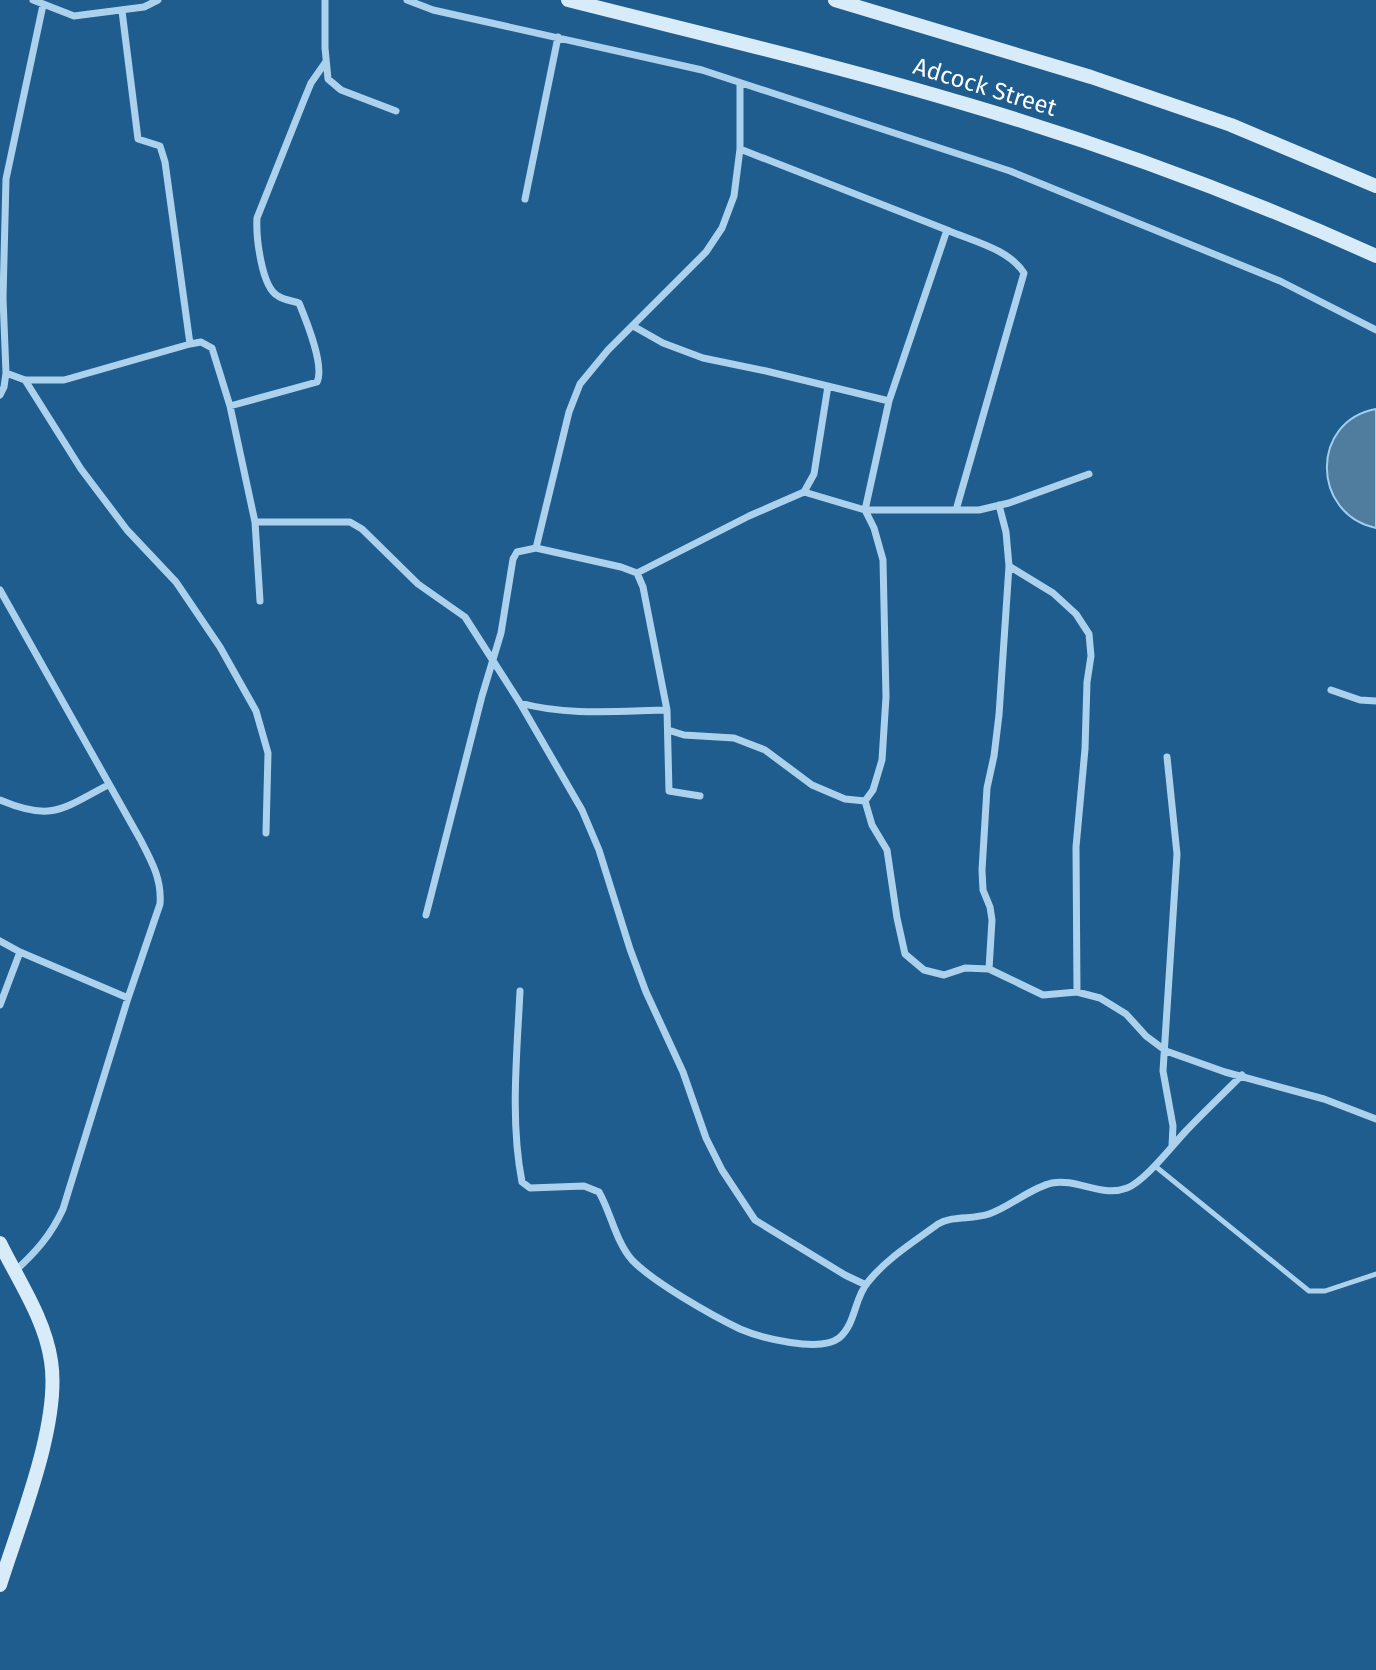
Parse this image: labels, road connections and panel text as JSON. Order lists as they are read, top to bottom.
{
  "streets": {
    "main road": ["Adcock Street"]
  }
}
